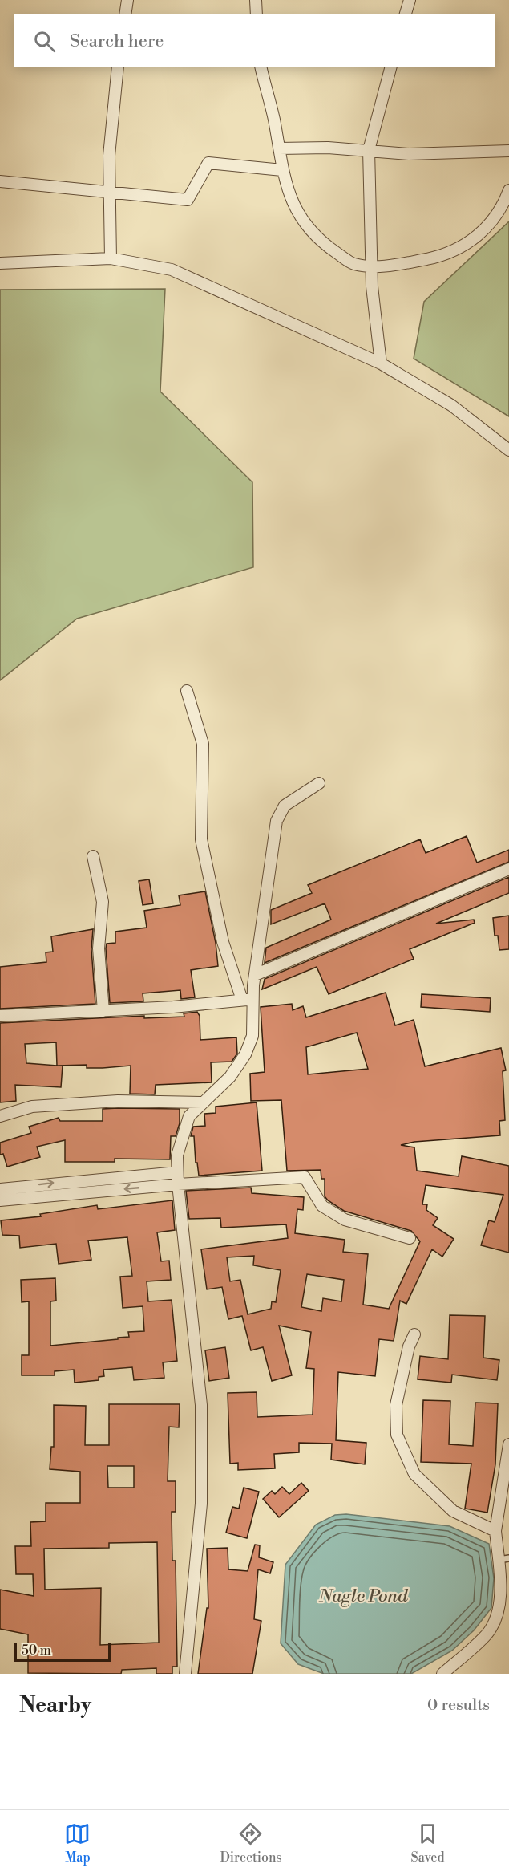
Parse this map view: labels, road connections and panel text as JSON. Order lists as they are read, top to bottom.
{
  "water": ["Nagle Pond"],
  "scale_bar": "50 m",
  "page": {
    "search": "Search here",
    "scale": "50 m",
    "heading": ["Nearby", "0 results"],
    "nav": ["Map", "Directions", "Saved"]
  }
}
